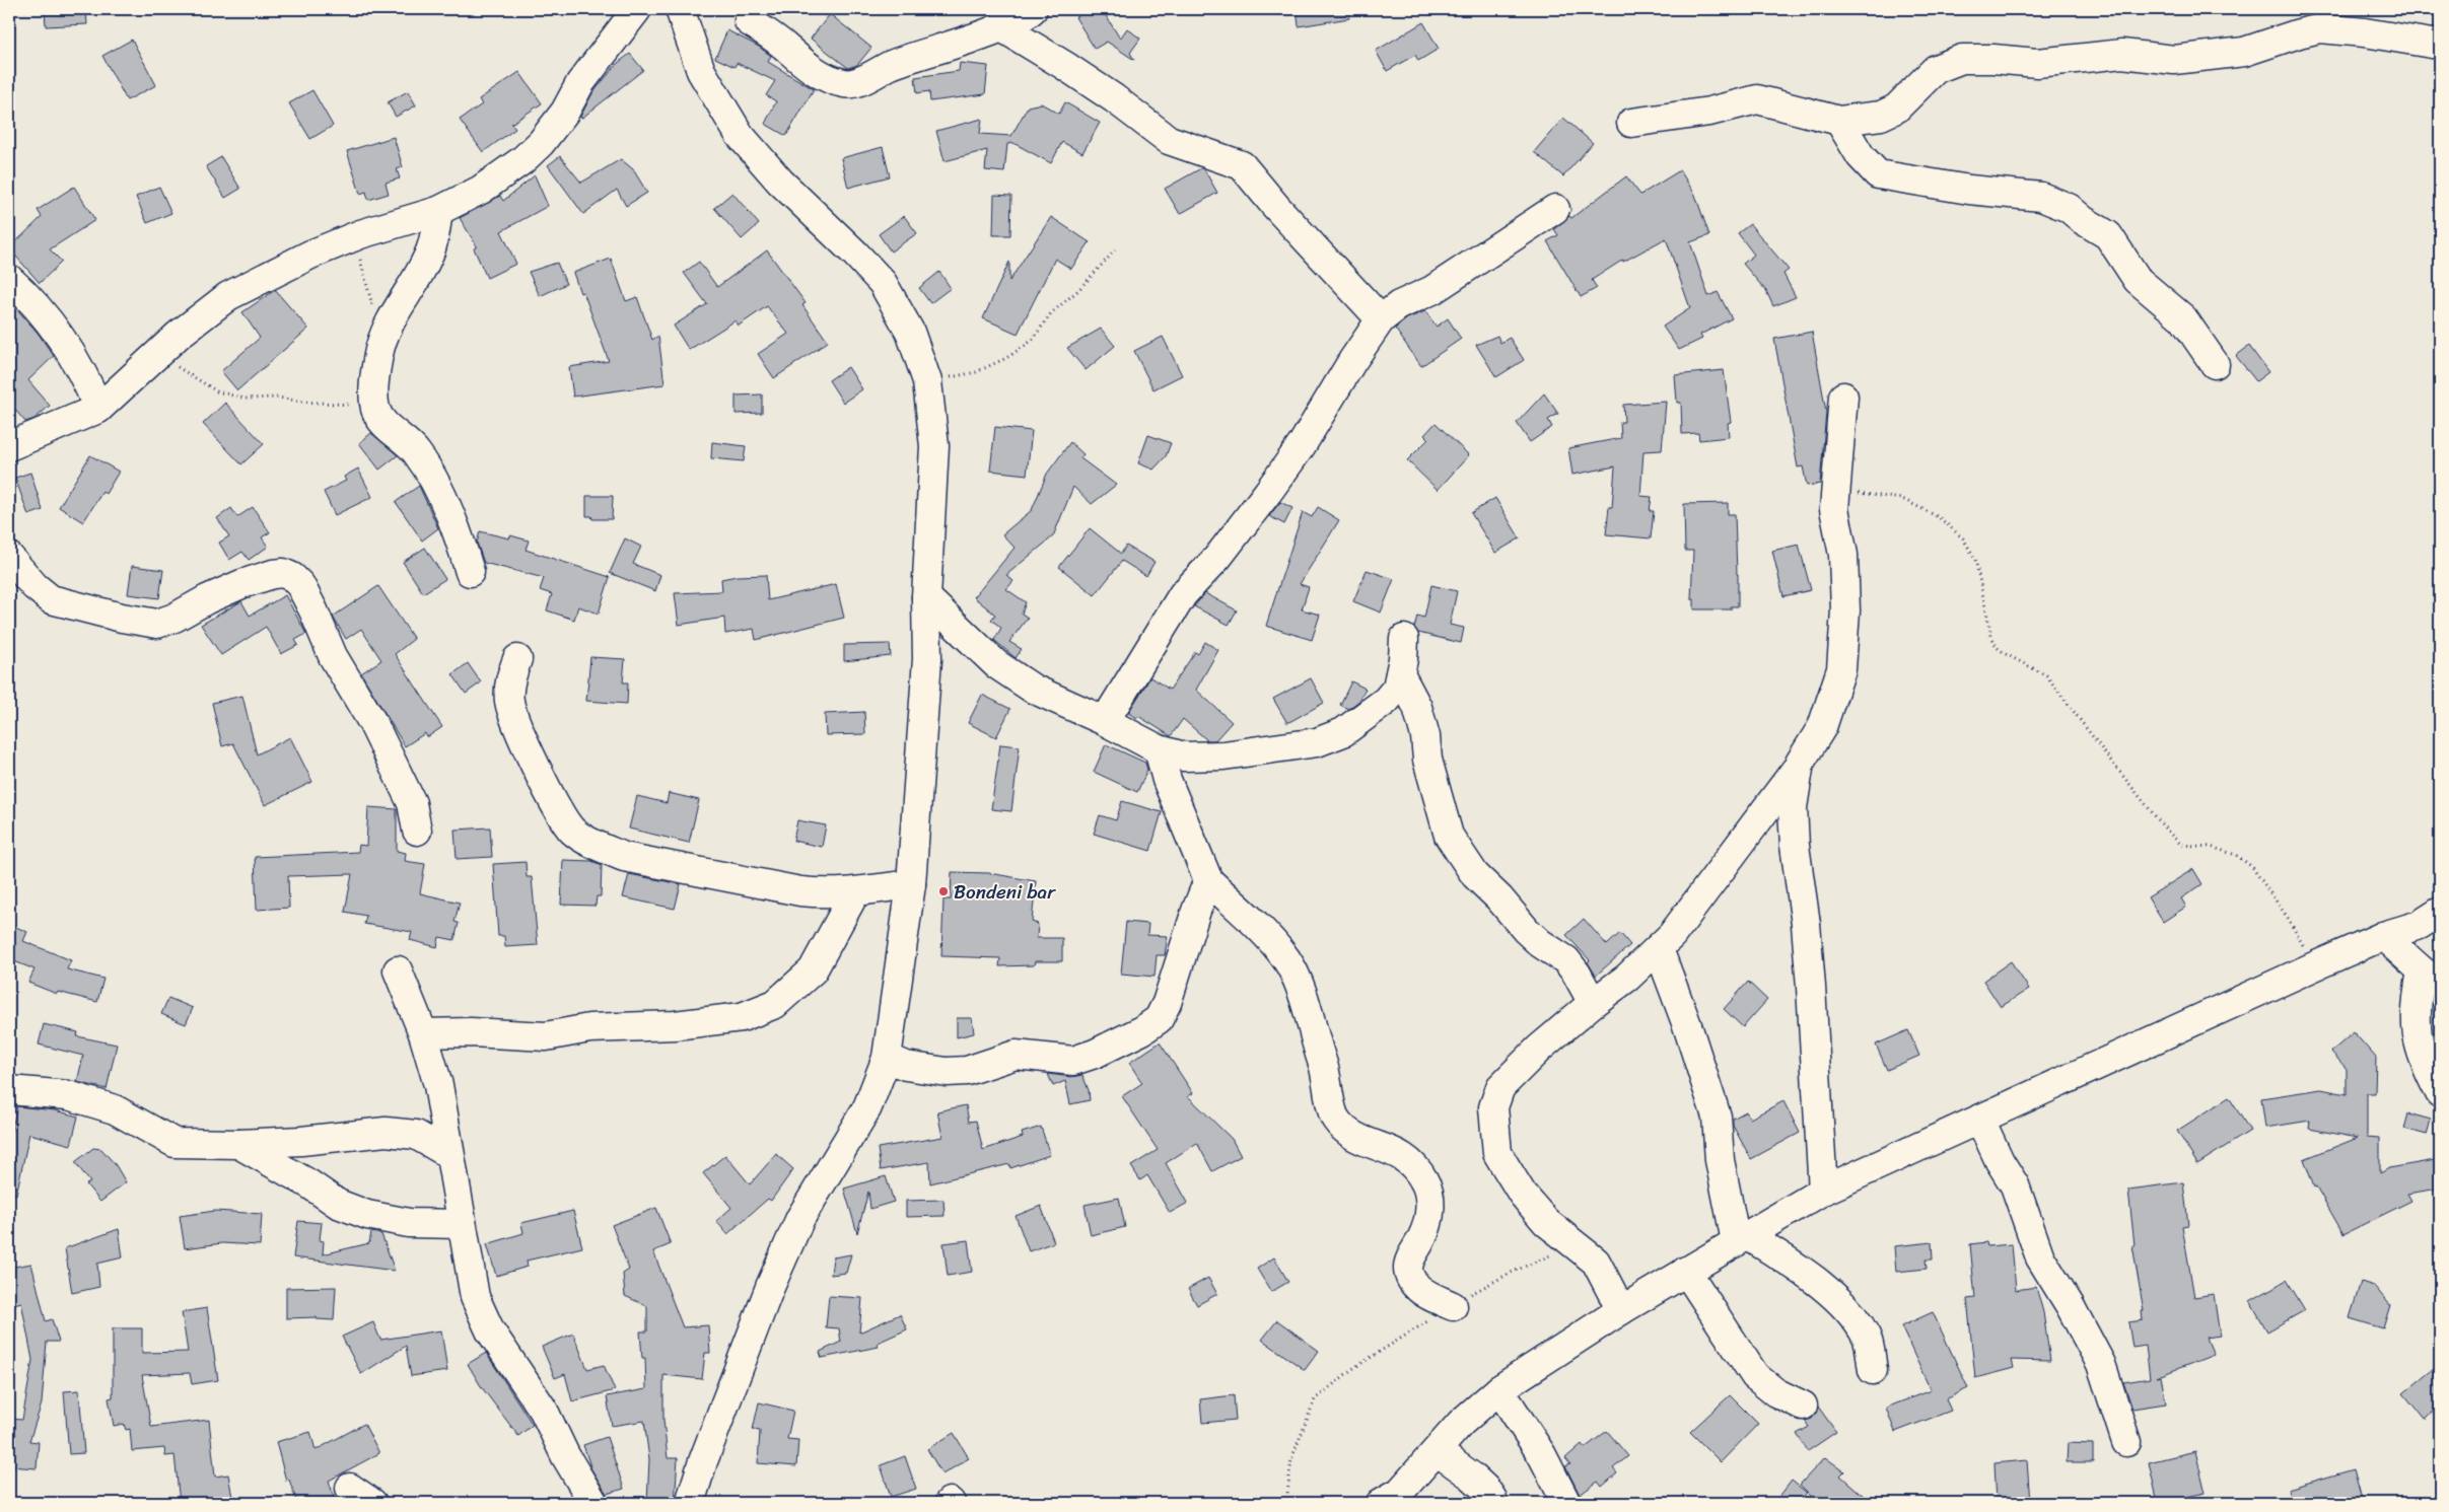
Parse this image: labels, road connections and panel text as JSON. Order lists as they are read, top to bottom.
{
  "places": ["Bondeni bar"]
}
